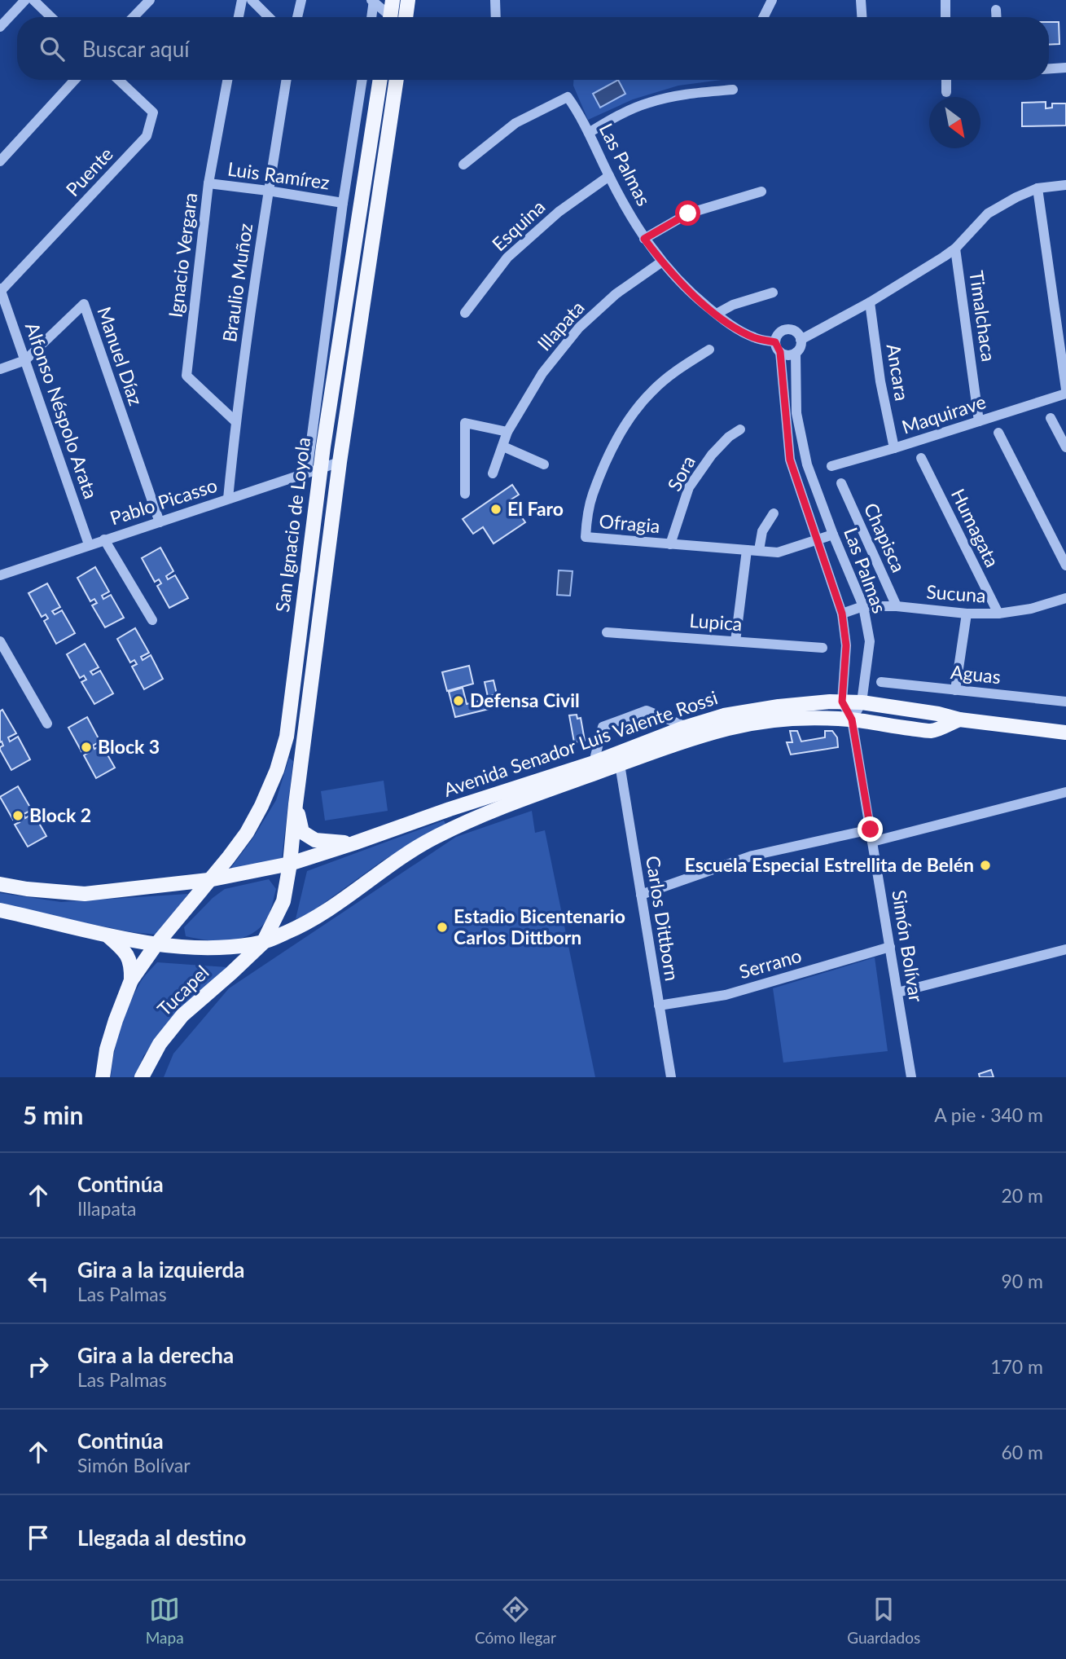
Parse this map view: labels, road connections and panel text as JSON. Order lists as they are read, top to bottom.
{
  "streets": {
    "main road": ["San Ignacio de Loyola", "Avenida Senador Luis Valente Rossi", "Tucapel"],
    "street": [
      "Las Palmas",
      "Puente",
      "Luis Ramírez",
      "Esquina",
      "Ignacio Vergara",
      "Braulio Muñoz",
      "Timalchaca",
      "Illapata",
      "Manuel Díaz",
      "Ancara",
      "Alfonso Néspolo Arata",
      "Maquirave",
      "Sora",
      "Pablo Picasso",
      "Ofragia",
      "Humagata",
      "Chapisca",
      "Sucuna",
      "Lupica",
      "Aguas",
      "Carlos Dittborn",
      "Simón Bolívar",
      "Serrano"
    ]
  },
  "crossings": [
    ["Las Palmas", "Esquina"],
    ["Las Palmas", "Illapata"],
    ["Las Palmas", "Ofragia"],
    ["Las Palmas", "Sucuna"],
    ["Las Palmas", "Avenida Senador Luis Valente Rossi"],
    ["Las Palmas", "Simón Bolívar"],
    ["Puente", "Alfonso Néspolo Arata"],
    ["Luis Ramírez", "Ignacio Vergara"],
    ["Luis Ramírez", "Braulio Muñoz"],
    ["Luis Ramírez", "San Ignacio de Loyola"],
    ["Ignacio Vergara", "Braulio Muñoz"],
    ["Braulio Muñoz", "Pablo Picasso"],
    ["Timalchaca", "Maquirave"],
    ["Manuel Díaz", "Alfonso Néspolo Arata"],
    ["Manuel Díaz", "Pablo Picasso"],
    ["Ancara", "Maquirave"],
    ["Alfonso Néspolo Arata", "Pablo Picasso"],
    ["Sora", "Ofragia"],
    ["Pablo Picasso", "San Ignacio de Loyola"],
    ["San Ignacio de Loyola", "Avenida Senador Luis Valente Rossi"],
    ["San Ignacio de Loyola", "Tucapel"],
    ["Humagata", "Sucuna"],
    ["Chapisca", "Sucuna"],
    ["Avenida Senador Luis Valente Rossi", "Carlos Dittborn"],
    ["Avenida Senador Luis Valente Rossi", "Simón Bolívar"],
    ["Avenida Senador Luis Valente Rossi", "Tucapel"],
    ["Carlos Dittborn", "Serrano"],
    ["Simón Bolívar", "Serrano"]
  ],
  "places": [
    "El Faro",
    "Defensa Civil",
    "Block 3",
    "Block 2",
    "Escuela Especial Estrellita de Belén",
    "Estadio Bicentenario Carlos Dittborn"
  ],
  "north": "bottom right",
  "page": {
    "search": "Buscar aquí",
    "heading": ["5 min", "A pie · 340 m"],
    "list": [
      ["Continúa", "Illapata", "20 m"],
      ["Gira a la izquierda", "Las Palmas", "90 m"],
      ["Gira a la derecha", "Las Palmas", "170 m"],
      ["Continúa", "Simón Bolívar", "60 m"],
      "Llegada al destino"
    ],
    "nav": ["Mapa", "Cómo llegar", "Guardados"]
  }
}
